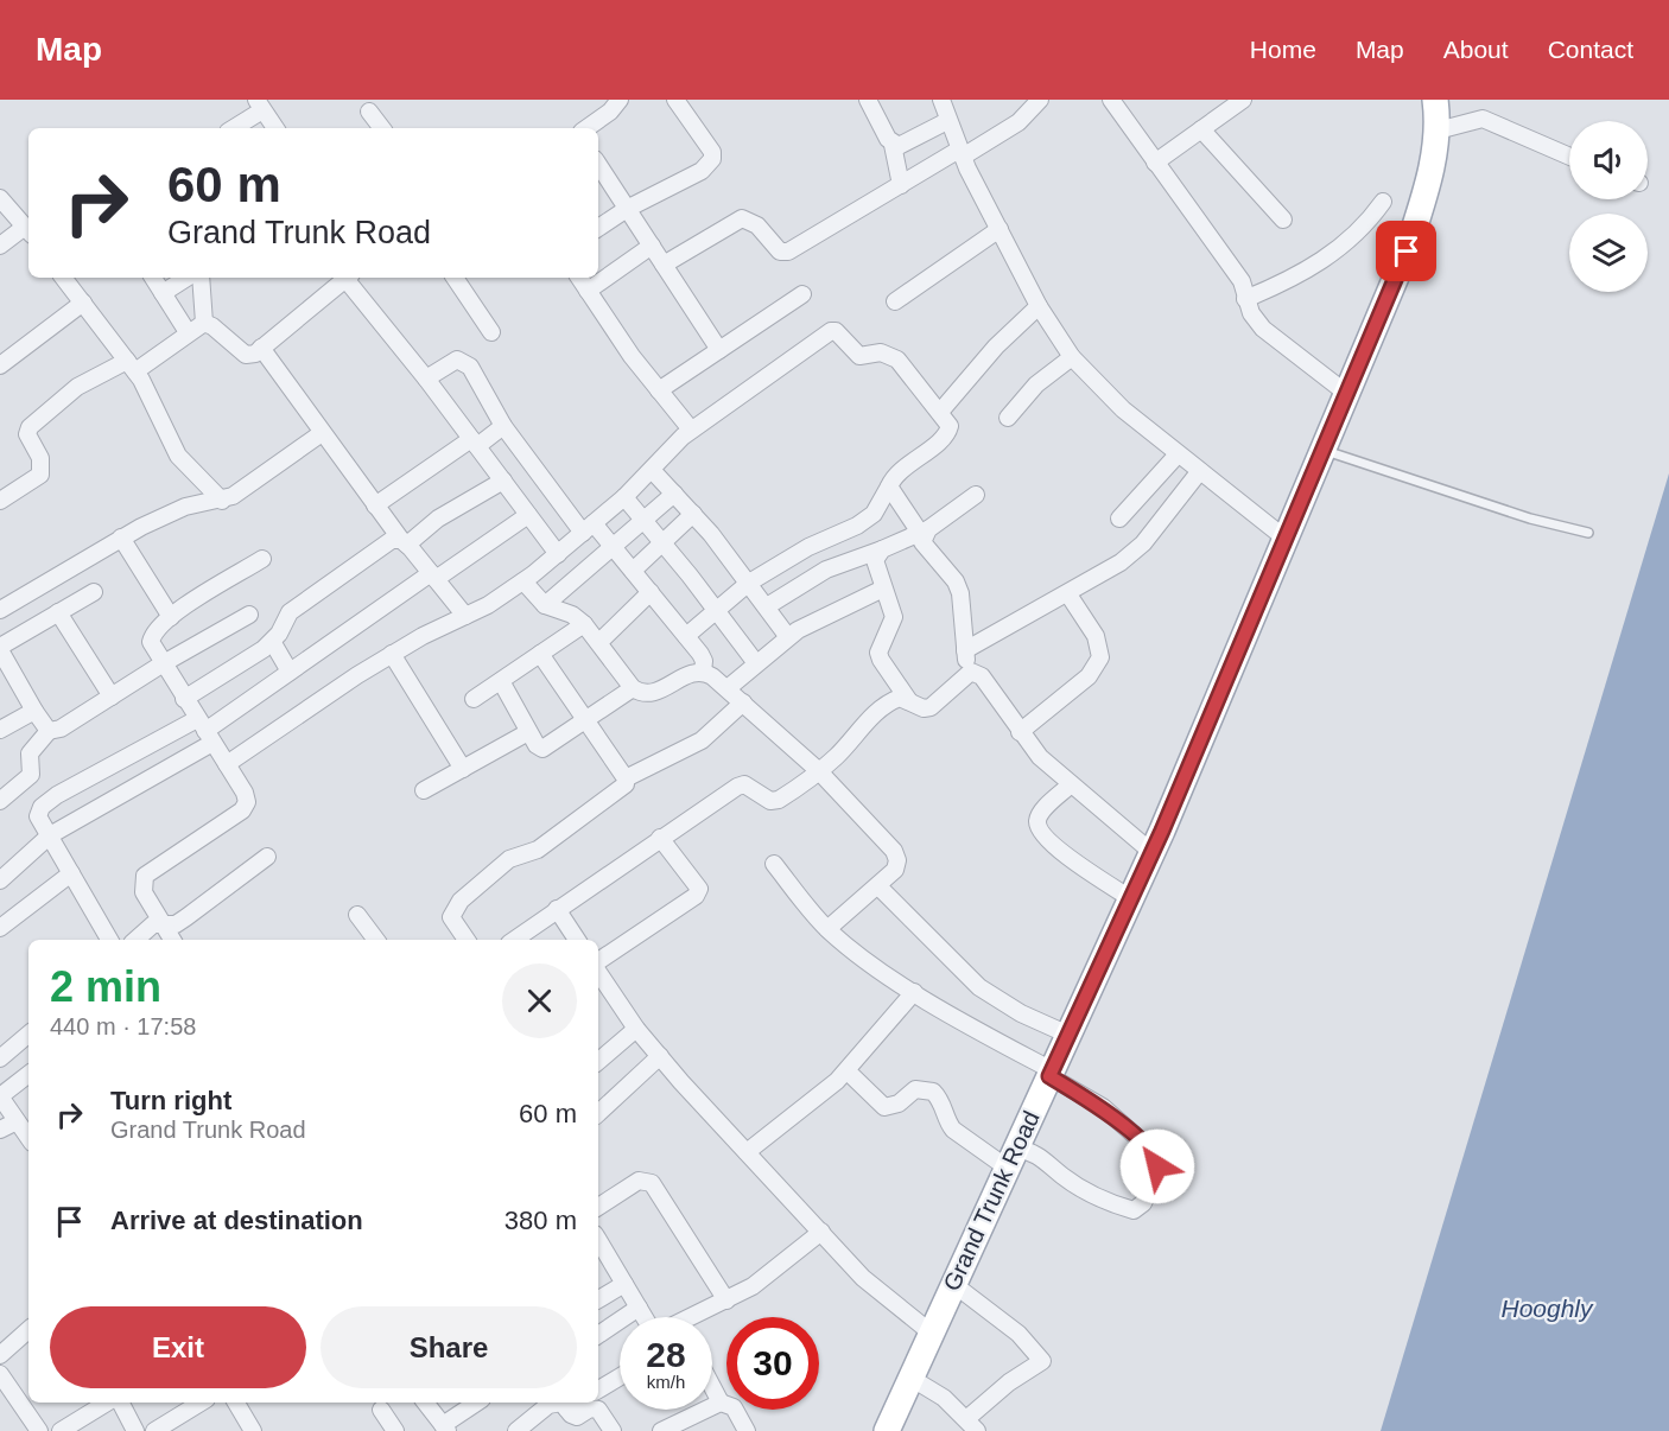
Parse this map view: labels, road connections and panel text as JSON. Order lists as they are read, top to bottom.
{
  "streets": {
    "main road": ["Grand Trunk Road"]
  },
  "water": ["Hooghly"],
  "page": {
    "header": "Map",
    "nav": [
      "Home",
      "Map",
      "About",
      "Contact"
    ],
    "turn": ["60 m", "Grand Trunk Road"],
    "heading": ["2 min", "440 m · 17:58"],
    "list": [
      {
        "name": "Turn right",
        "note": "Grand Trunk Road",
        "value": "60 m"
      },
      {
        "name": "Arrive at destination",
        "value": "380 m"
      }
    ],
    "buttons": ["Exit", "Share"],
    "speed": "28 km/h",
    "limit": "30"
  }
}
